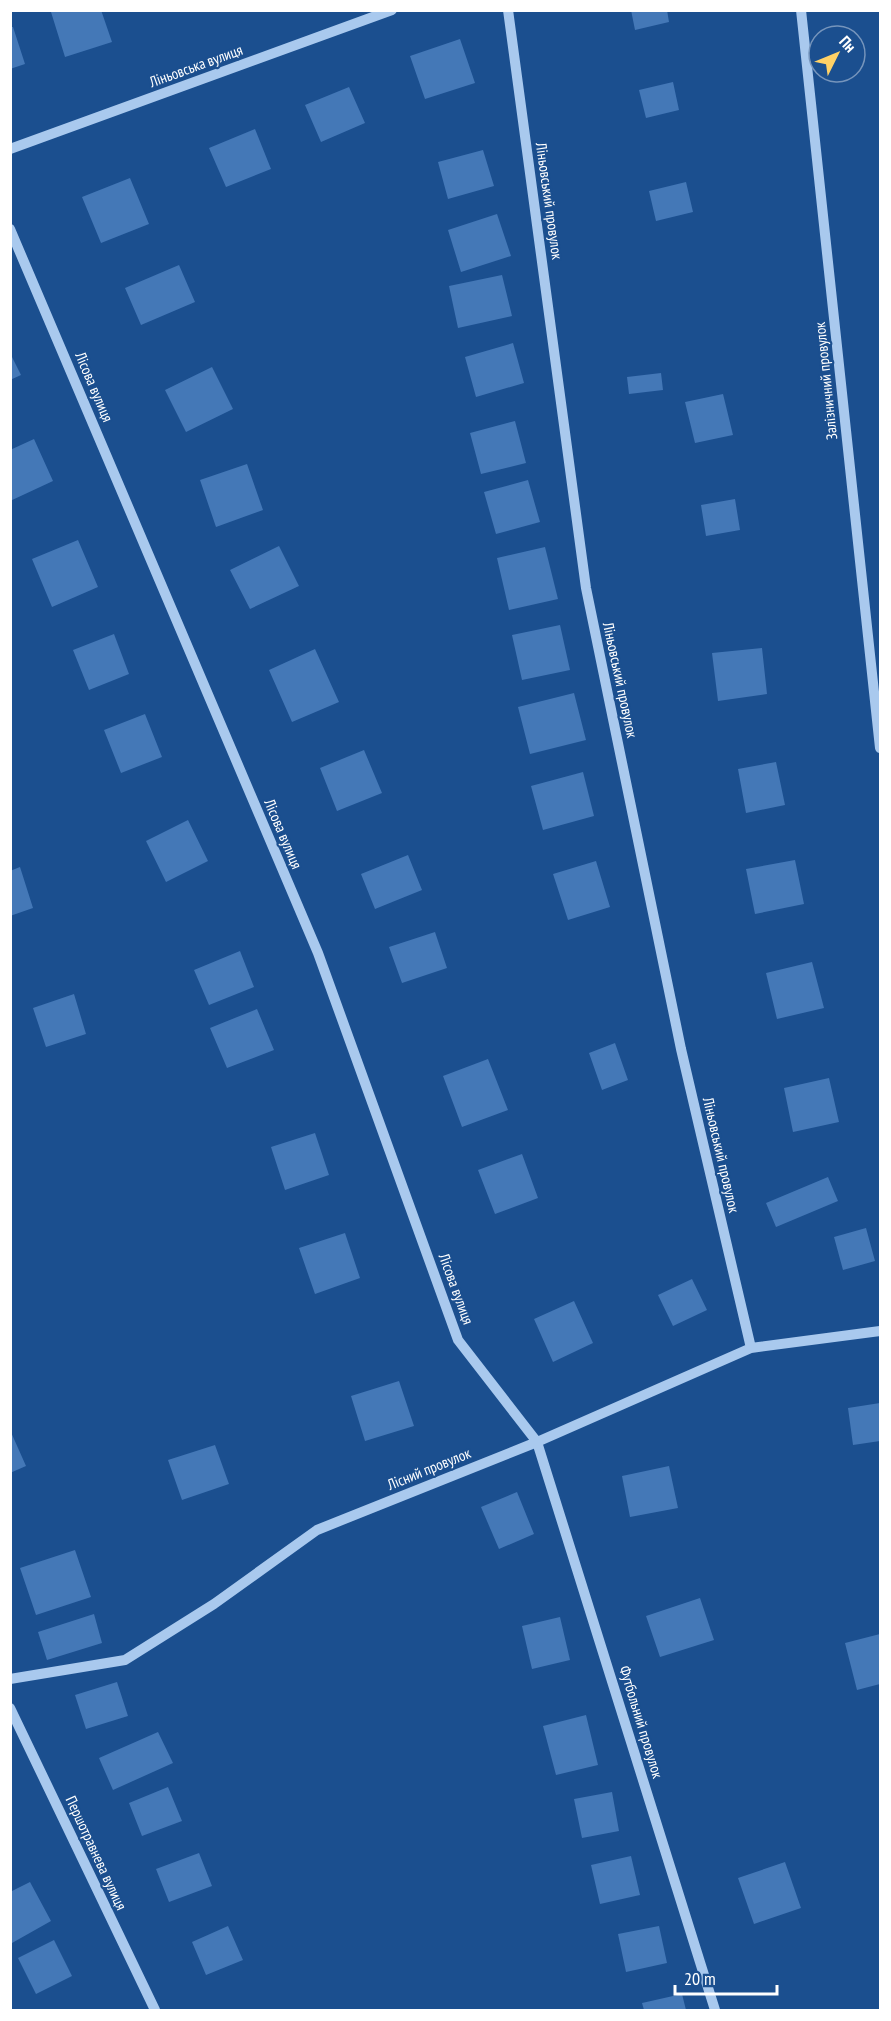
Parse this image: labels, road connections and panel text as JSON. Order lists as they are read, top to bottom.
{
  "streets": {
    "street": [
      "Ліньовська вулиця",
      "Ліньовський провулок",
      "Залізничний провулок",
      "Лісова вулиця",
      "Лісний провулок",
      "Футбольний провулок",
      "Першотравнева вулиця"
    ]
  },
  "crossings": [
    ["Ліньовський провулок", "Лісний провулок"],
    ["Лісова вулиця", "Лісний провулок"],
    ["Лісова вулиця", "Футбольний провулок"],
    ["Лісний провулок", "Футбольний провулок"]
  ],
  "scale_bar": "20 m",
  "north": "top right"
}
